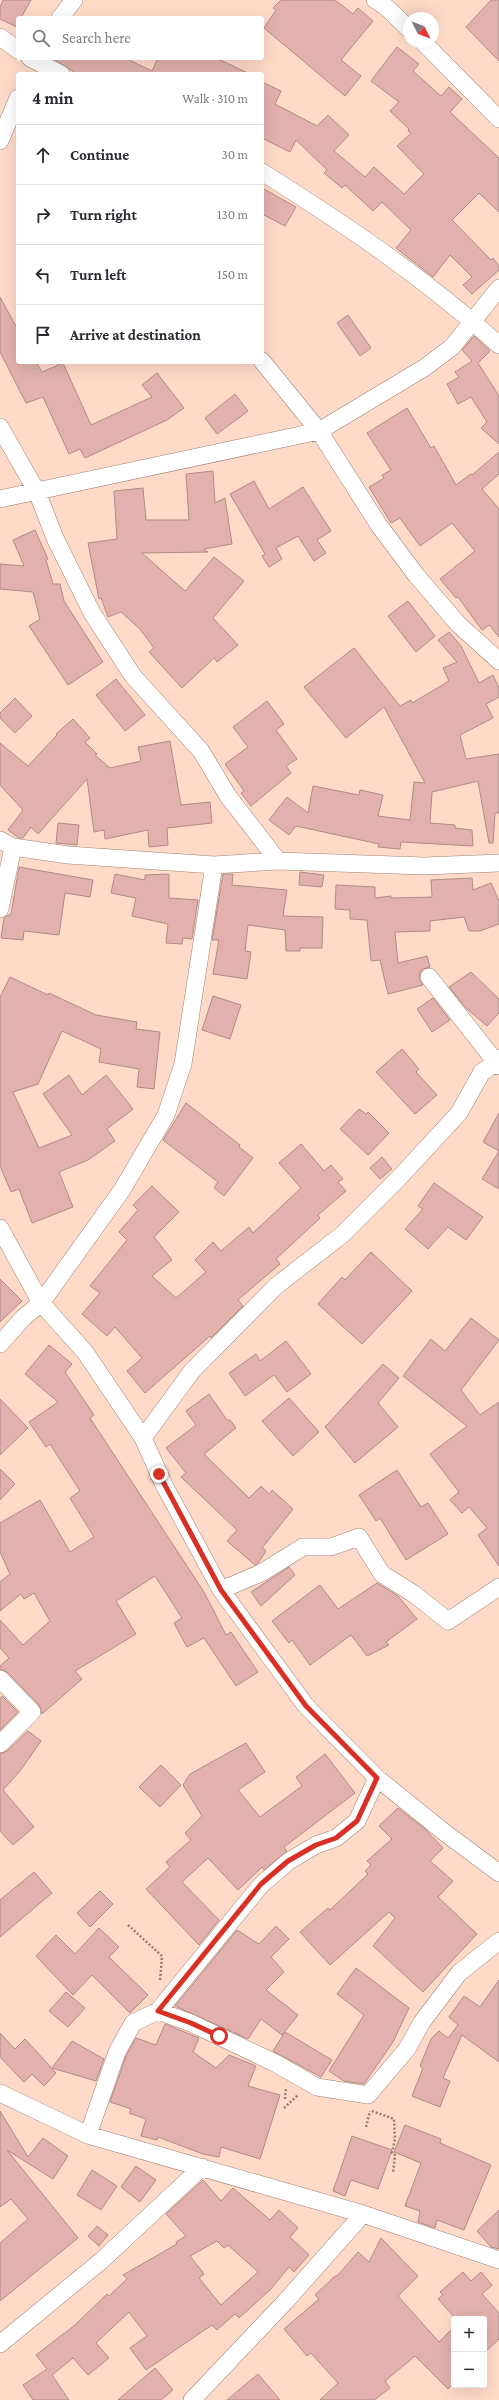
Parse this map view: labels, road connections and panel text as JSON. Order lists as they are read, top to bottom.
{
  "north": "bottom right",
  "page": {
    "search": "Search here",
    "heading": ["4 min", "Walk · 310 m"],
    "list": [
      ["Continue", "30 m"],
      ["Turn right", "130 m"],
      ["Turn left", "150 m"],
      "Arrive at destination"
    ],
    "map_buttons": ["+", "−"]
  }
}
